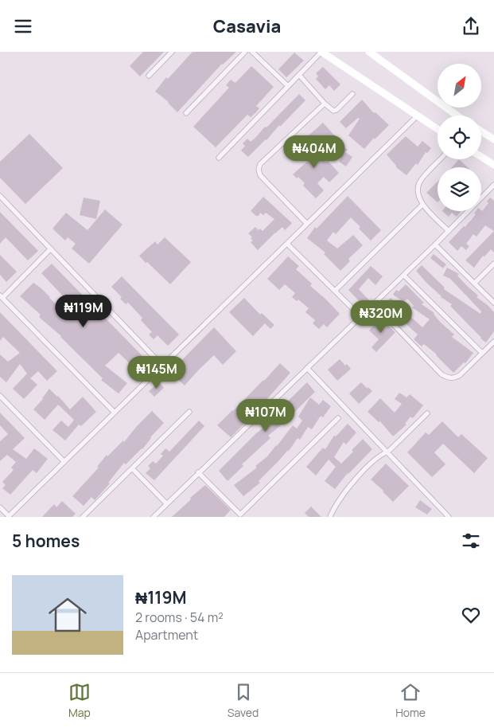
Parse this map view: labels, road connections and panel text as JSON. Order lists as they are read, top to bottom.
{
  "north": "top right",
  "page": {
    "header": "Casavia",
    "price": [
      "₦404M",
      "₦119M",
      "₦320M",
      "₦145M",
      "₦107M"
    ],
    "heading": "5 homes",
    "list": [
      {
        "name": "₦119M",
        "note": "2 rooms · 54 m² · Apartment"
      }
    ],
    "tabs": ["Map", "Saved", "Home"]
  }
}
